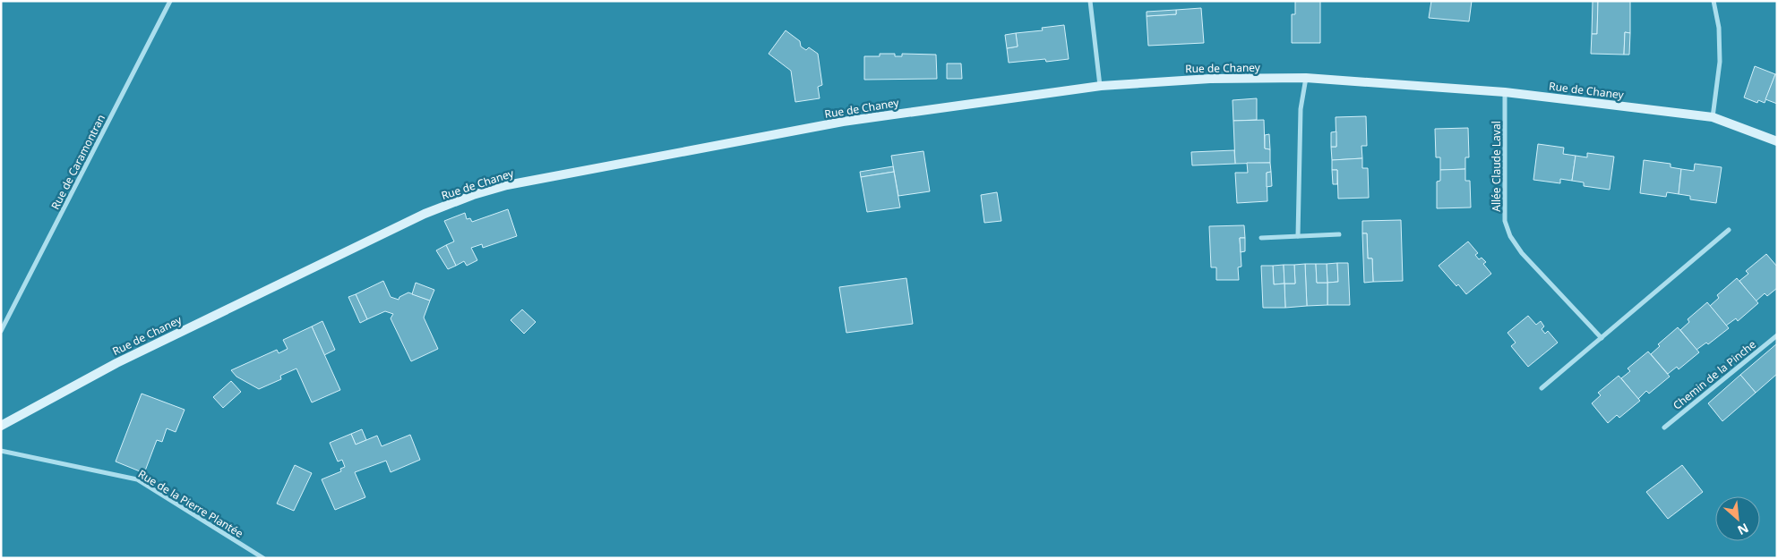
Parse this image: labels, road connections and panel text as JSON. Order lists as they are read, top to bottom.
{
  "streets": {
    "street": [
      "Rue de Chaney",
      "Rue de Caramontran",
      "Allée Claude Laval",
      "Chemin de la Pinche",
      "Rue de la Pierre Plantée"
    ]
  },
  "crossings": [
    ["Rue de Chaney", "Allée Claude Laval"]
  ],
  "north": "bottom right"
}
